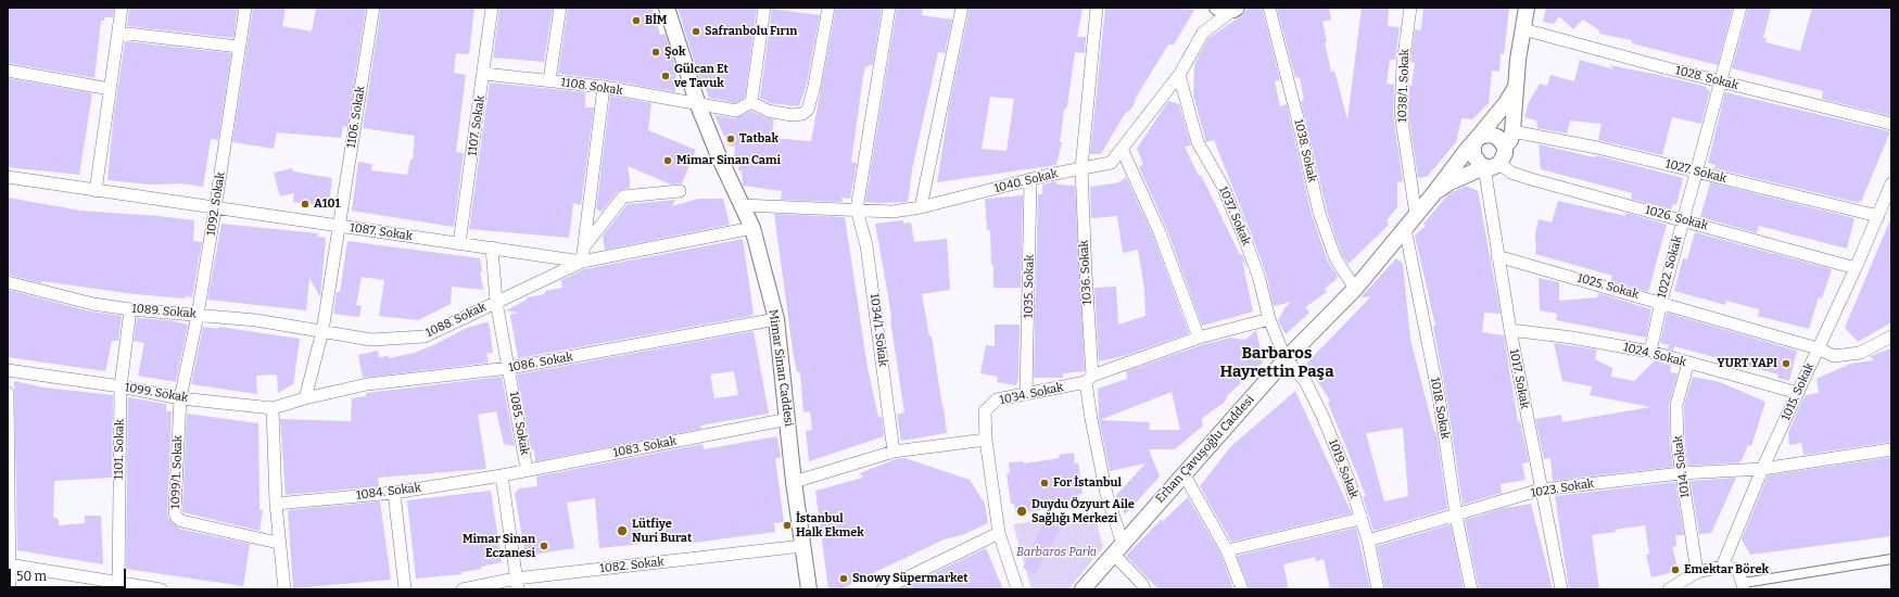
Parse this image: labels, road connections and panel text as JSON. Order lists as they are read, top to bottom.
{
  "streets": {
    "street": [
      "1028. Sokak",
      "1038/1. Sokak",
      "1108. Sokak",
      "1106. Sokak",
      "1107. Sokak",
      "1038. Sokak",
      "1027. Sokak",
      "1040. Sokak",
      "1092. Sokak",
      "1037. Sokak",
      "1026. Sokak",
      "1087. Sokak",
      "1022. Sokak",
      "1036. Sokak",
      "1035. Sokak",
      "1025. Sokak",
      "1089. Sokak",
      "1088. Sokak",
      "1034/1. Sokak",
      "1024. Sokak",
      "1086. Sokak",
      "Mimar Sinan Caddesi",
      "1017. Sokak",
      "1015. Sokak",
      "1099. Sokak",
      "1034. Sokak",
      "1018. Sokak",
      "1085. Sokak",
      "1083. Sokak",
      "1101. Sokak",
      "Erhan Çavuşoğlu Caddesi",
      "1014. Sokak",
      "1019. Sokak",
      "1099/1. Sokak",
      "1023. Sokak",
      "1084. Sokak",
      "1082. Sokak"
    ]
  },
  "crossings": [
    ["1028. Sokak", "1022. Sokak"],
    ["1038/1. Sokak", "Erhan Çavuşoğlu Caddesi"],
    ["1108. Sokak", "1107. Sokak"],
    ["1108. Sokak", "Mimar Sinan Caddesi"],
    ["1106. Sokak", "1087. Sokak"],
    ["1106. Sokak", "1089. Sokak"],
    ["1106. Sokak", "1088. Sokak"],
    ["1106. Sokak", "1086. Sokak"],
    ["1106. Sokak", "1099. Sokak"],
    ["1107. Sokak", "1087. Sokak"],
    ["1038. Sokak", "Erhan Çavuşoğlu Caddesi"],
    ["1027. Sokak", "1022. Sokak"],
    ["1027. Sokak", "1015. Sokak"],
    ["1040. Sokak", "1037. Sokak"],
    ["1040. Sokak", "1036. Sokak"],
    ["1040. Sokak", "1035. Sokak"],
    ["1040. Sokak", "1034/1. Sokak"],
    ["1040. Sokak", "Mimar Sinan Caddesi"],
    ["1092. Sokak", "1087. Sokak"],
    ["1092. Sokak", "1089. Sokak"],
    ["1092. Sokak", "1099. Sokak"],
    ["1092. Sokak", "1099/1. Sokak"],
    ["1037. Sokak", "1034. Sokak"],
    ["1037. Sokak", "Erhan Çavuşoğlu Caddesi"],
    ["1037. Sokak", "1019. Sokak"],
    ["1026. Sokak", "1022. Sokak"],
    ["1026. Sokak", "1017. Sokak"],
    ["1026. Sokak", "1015. Sokak"],
    ["1087. Sokak", "1088. Sokak"],
    ["1087. Sokak", "Mimar Sinan Caddesi"],
    ["1087. Sokak", "1085. Sokak"],
    ["1022. Sokak", "1025. Sokak"],
    ["1022. Sokak", "1024. Sokak"],
    ["1036. Sokak", "1034. Sokak"],
    ["1036. Sokak", "Erhan Çavuşoğlu Caddesi"],
    ["1035. Sokak", "1034. Sokak"],
    ["1025. Sokak", "1017. Sokak"],
    ["1025. Sokak", "1015. Sokak"],
    ["1089. Sokak", "1088. Sokak"],
    ["1089. Sokak", "1101. Sokak"],
    ["1088. Sokak", "1085. Sokak"],
    ["1024. Sokak", "1017. Sokak"],
    ["1024. Sokak", "1015. Sokak"],
    ["1024. Sokak", "1014. Sokak"],
    ["1086. Sokak", "Mimar Sinan Caddesi"],
    ["1086. Sokak", "1099. Sokak"],
    ["1086. Sokak", "1085. Sokak"],
    ["Mimar Sinan Caddesi", "1083. Sokak"],
    ["Mimar Sinan Caddesi", "1082. Sokak"],
    ["1017. Sokak", "1023. Sokak"],
    ["1015. Sokak", "1023. Sokak"],
    ["1099. Sokak", "1101. Sokak"],
    ["1099. Sokak", "1099/1. Sokak"],
    ["1018. Sokak", "Erhan Çavuşoğlu Caddesi"],
    ["1018. Sokak", "1023. Sokak"],
    ["1085. Sokak", "1083. Sokak"],
    ["1083. Sokak", "1084. Sokak"],
    ["Erhan Çavuşoğlu Caddesi", "1019. Sokak"],
    ["1014. Sokak", "1023. Sokak"],
    ["1019. Sokak", "1023. Sokak"]
  ],
  "districts": ["Barbaros Hayrettin Paşa"],
  "parks": ["Barbaros Parkı"],
  "places": [
    "BİM",
    "Safranbolu Fırın",
    "Şok",
    "Gülcan Et ve Tavuk",
    "Tatbak",
    "Mimar Sinan Cami",
    "A101",
    "YURT YAPI",
    "For İstanbul",
    "Duydu Özyurt Aile Sağlığı Merkezi",
    "İstanbul Halk Ekmek",
    "Lütfiye Nuri Burat",
    "Mimar Sinan Eczanesi",
    "Emektar Börek",
    "Snowy Süpermarket"
  ],
  "scale_bar": "50 m"
}
